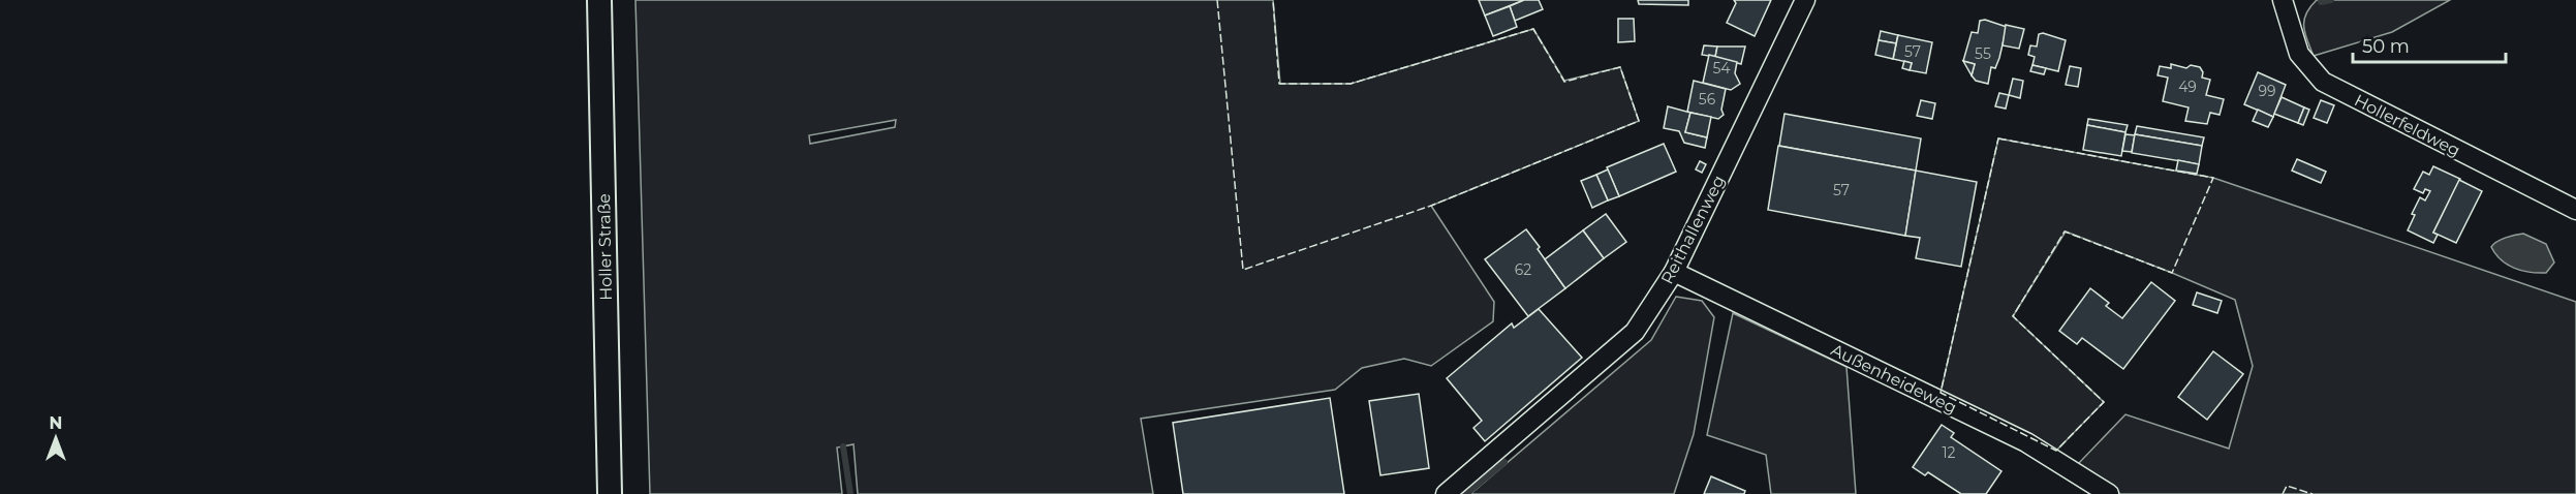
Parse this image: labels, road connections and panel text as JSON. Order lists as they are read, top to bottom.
{
  "streets": {
    "street": [
      "Hollerfeldweg",
      "Reithallenweg",
      "Holler Straße",
      "Außenheideweg"
    ]
  },
  "crossings": [
    ["Reithallenweg", "Außenheideweg"]
  ],
  "house_numbers": [
    "57",
    "55",
    "54",
    "49",
    "99",
    "56",
    "57",
    "62",
    "12"
  ],
  "scale_bar": "50 m",
  "north": "top"
}
